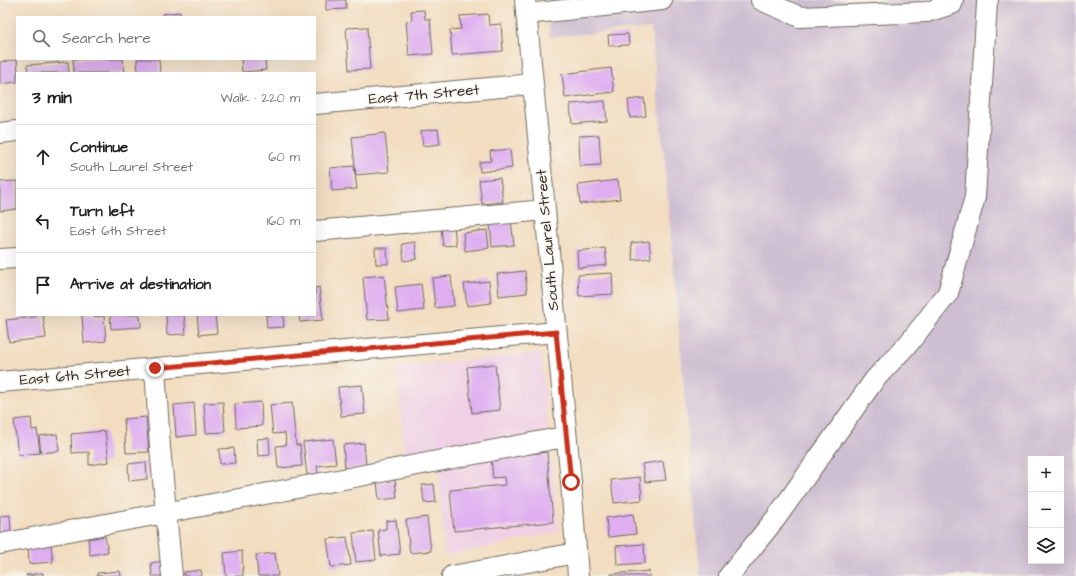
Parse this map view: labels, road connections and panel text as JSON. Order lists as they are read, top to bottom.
{
  "streets": {
    "street": ["East 7th Street", "South Laurel Street", "East 6th Street"]
  },
  "crossings": [
    ["East 7th Street", "South Laurel Street"],
    ["South Laurel Street", "East 6th Street"]
  ],
  "page": {
    "search": "Search here",
    "heading": ["3 min", "Walk · 220 m"],
    "list": [
      ["Continue", "South Laurel Street", "60 m"],
      ["Turn left", "East 6th Street", "160 m"],
      "Arrive at destination"
    ],
    "map_buttons": ["+", "−"]
  }
}
